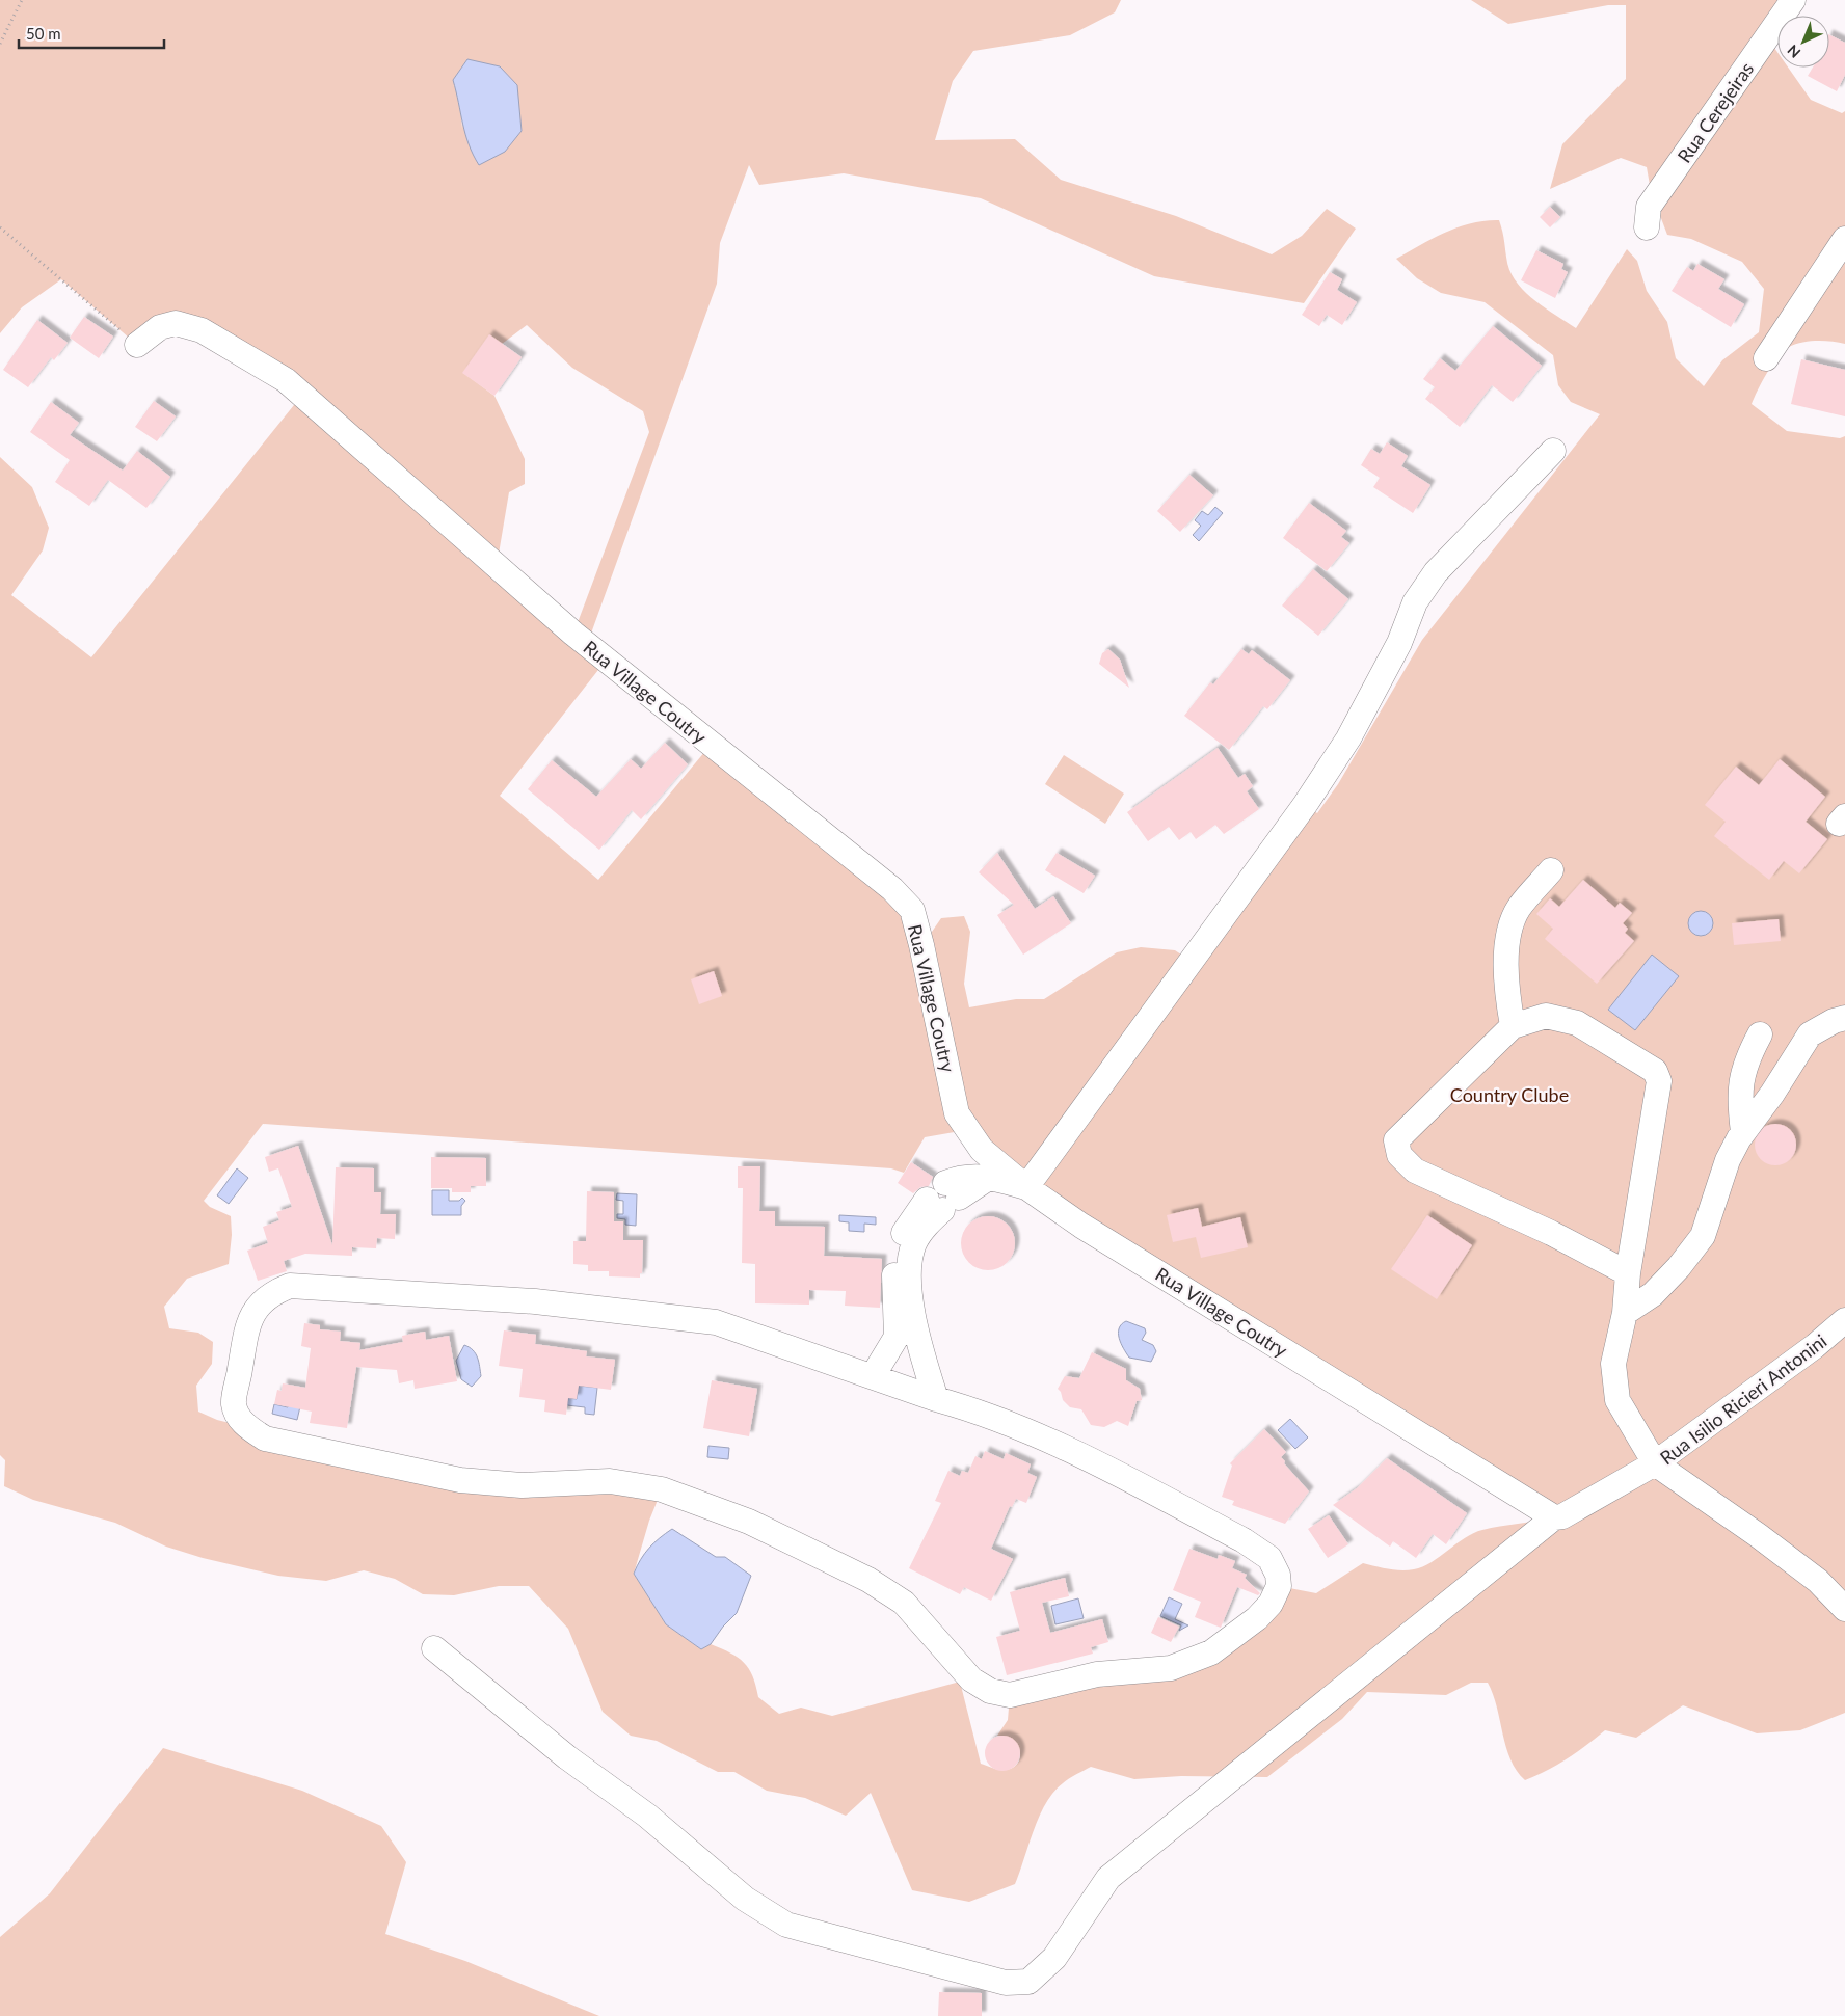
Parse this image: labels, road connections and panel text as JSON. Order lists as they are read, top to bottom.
{
  "streets": {
    "street": ["Rua Cerejeiras", "Rua Village Coutry", "Rua Isilio Ricieri Antonini"]
  },
  "parks": ["Country Clube"],
  "scale_bar": "50 m",
  "north": "bottom left"
}
